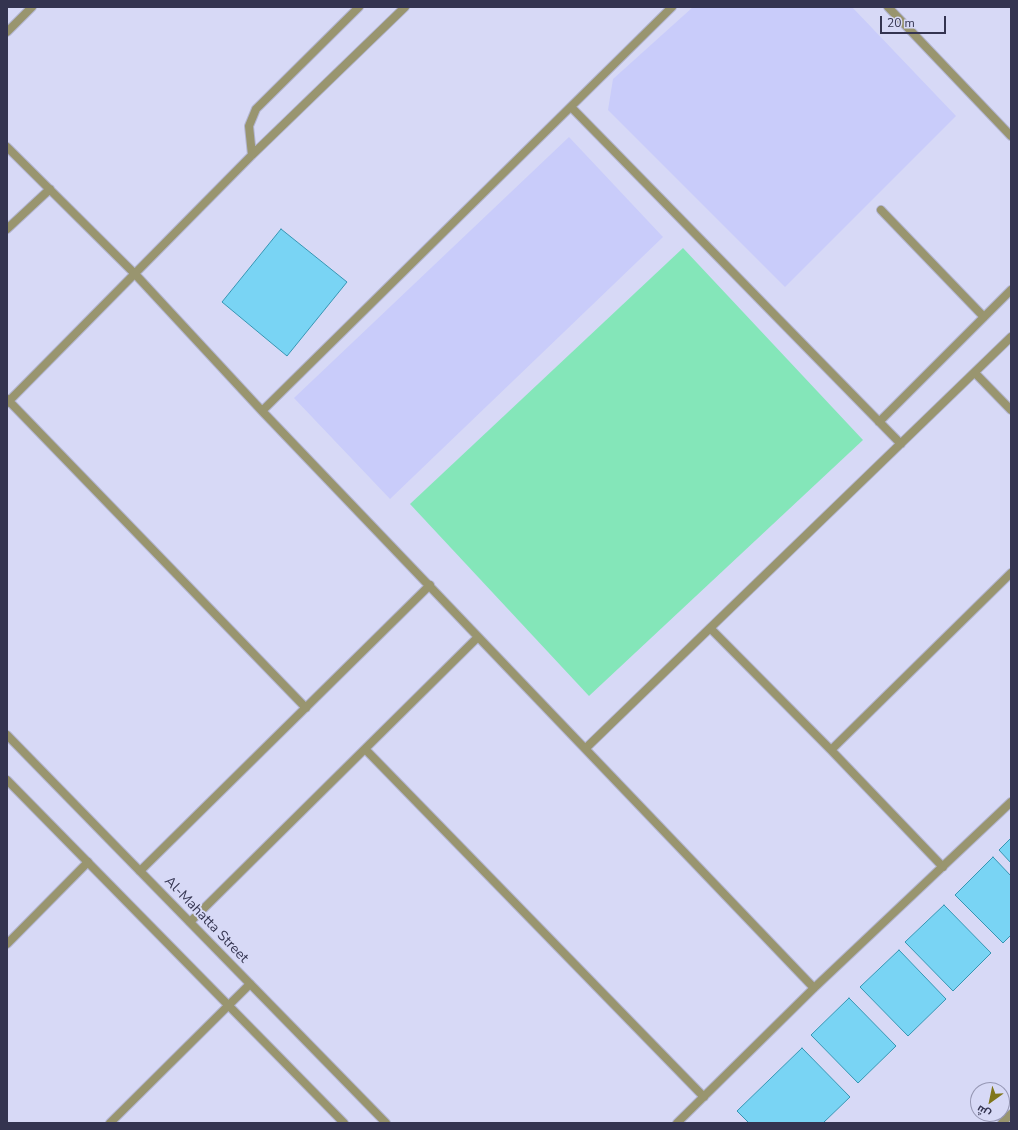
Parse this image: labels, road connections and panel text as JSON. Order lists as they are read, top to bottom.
{
  "streets": {
    "street": ["Al-Mahatta Street"]
  },
  "scale_bar": "20 m",
  "north": "bottom left"
}
